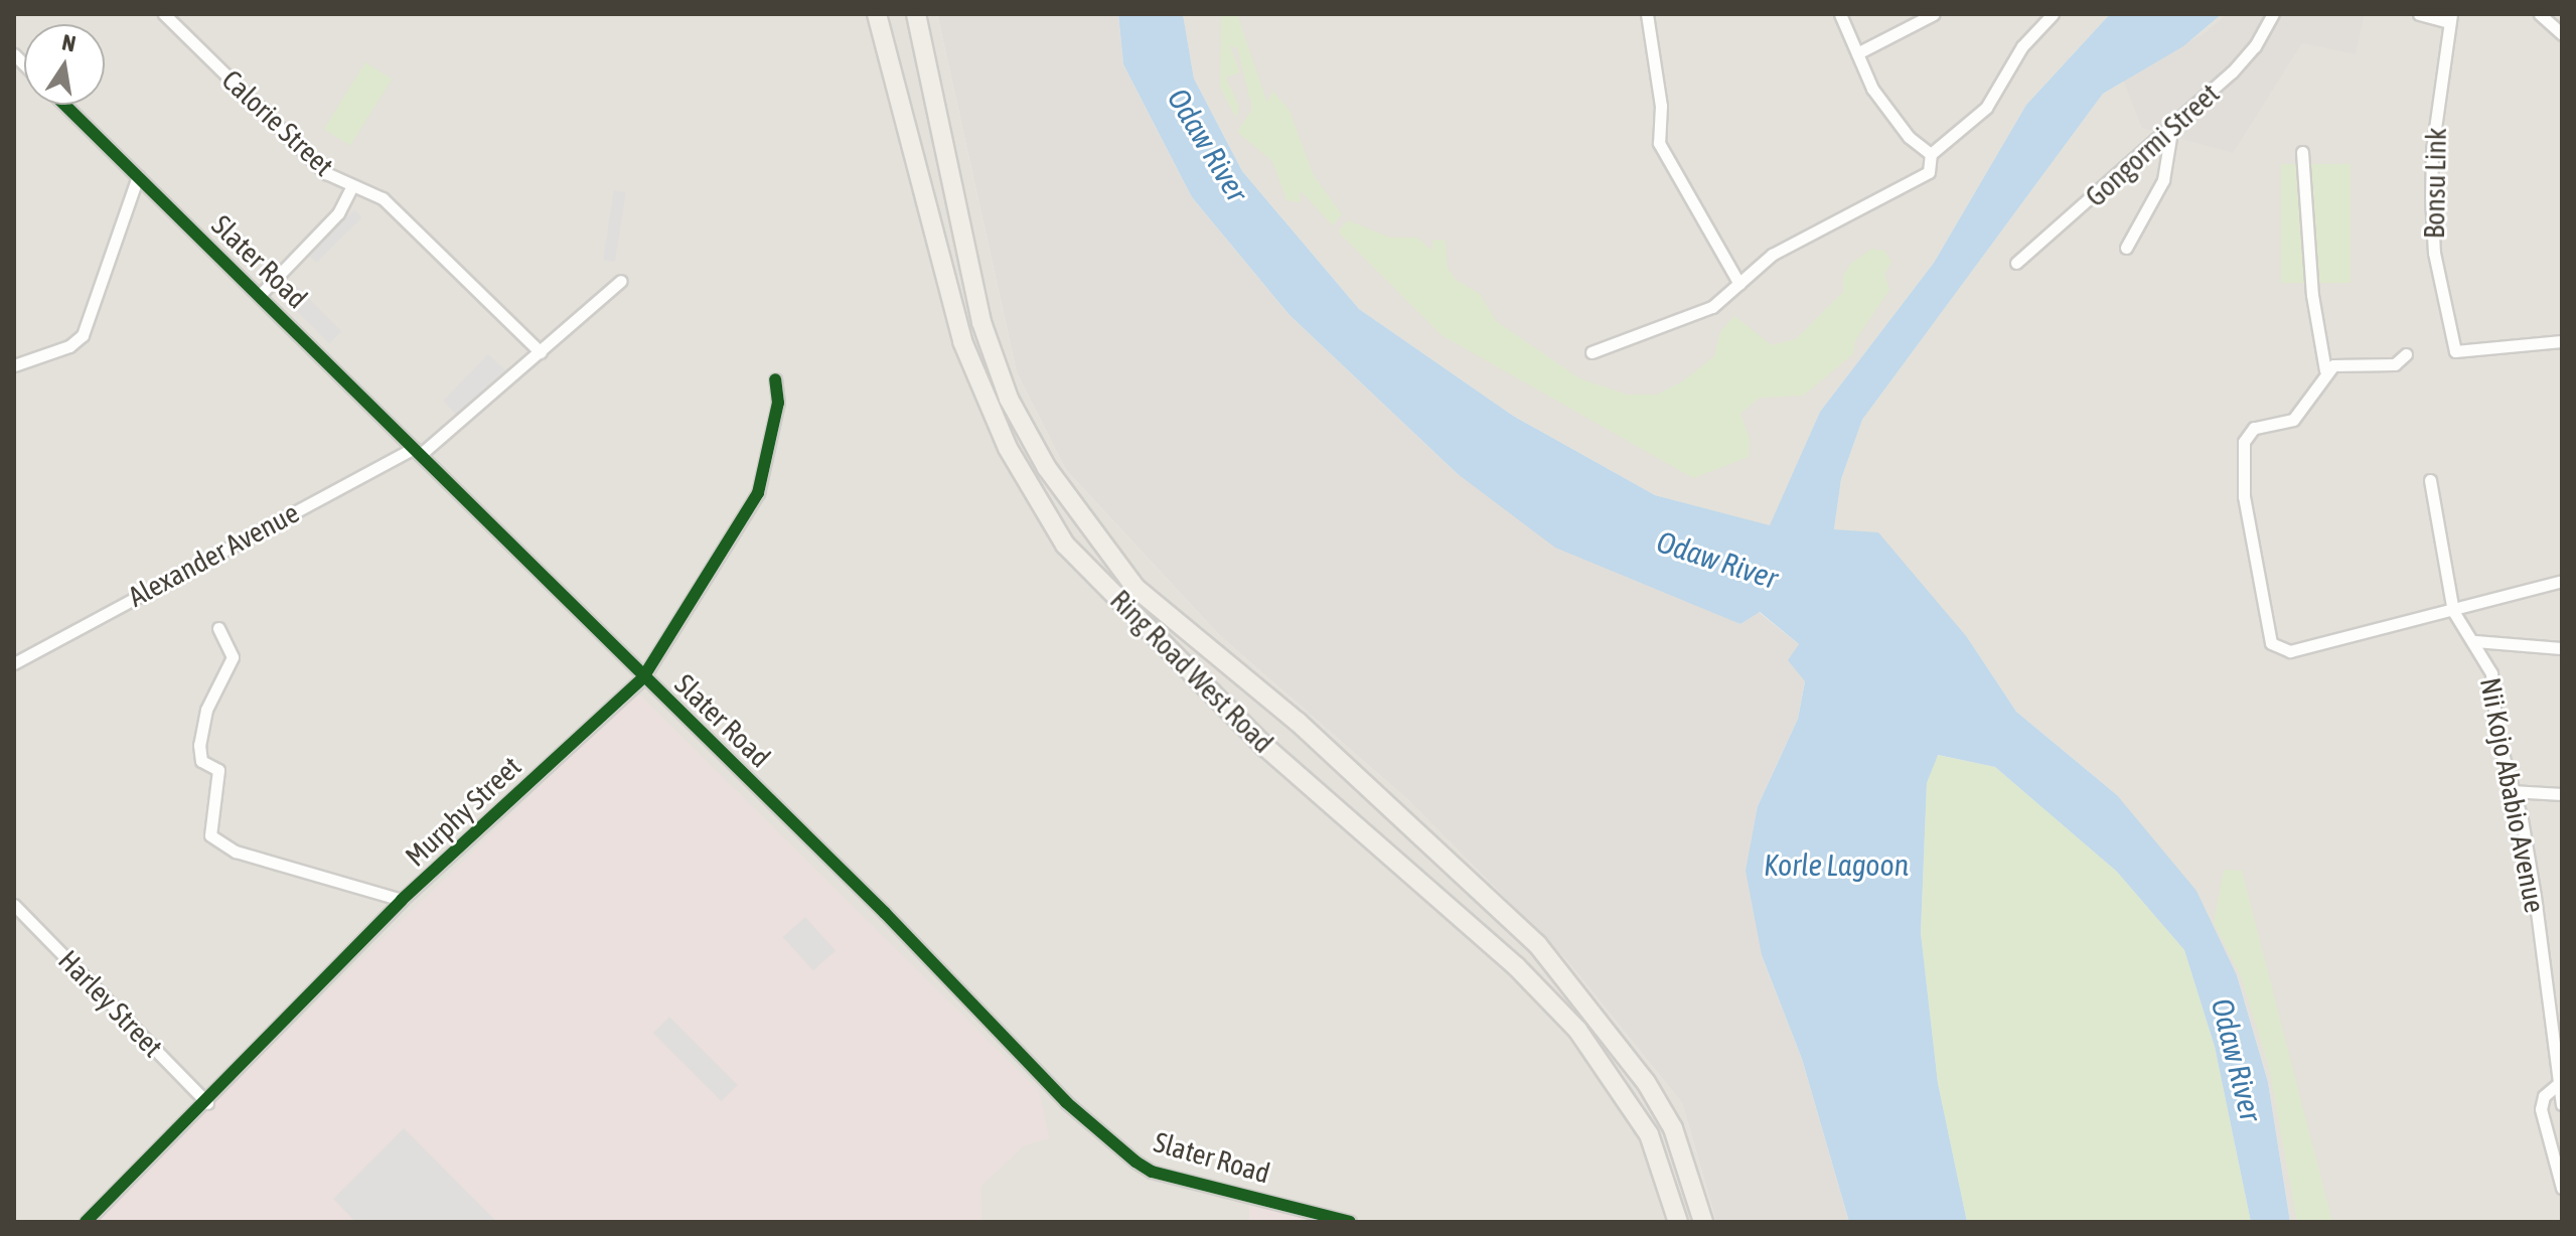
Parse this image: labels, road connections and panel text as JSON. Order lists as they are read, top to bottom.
{
  "streets": {
    "main road": ["Ring Road West Road"],
    "street": [
      "Calorie Street",
      "Gongormi Street",
      "Bonsu Link",
      "Slater Road",
      "Alexander Avenue",
      "Nii Kojo Ababio Avenue",
      "Murphy Street",
      "Harley Street"
    ]
  },
  "crossings": [
    ["Calorie Street", "Alexander Avenue"],
    ["Slater Road", "Alexander Avenue"],
    ["Slater Road", "Murphy Street"],
    ["Murphy Street", "Harley Street"]
  ],
  "water": ["Odaw River", "Korle Lagoon"],
  "north": "top"
}
